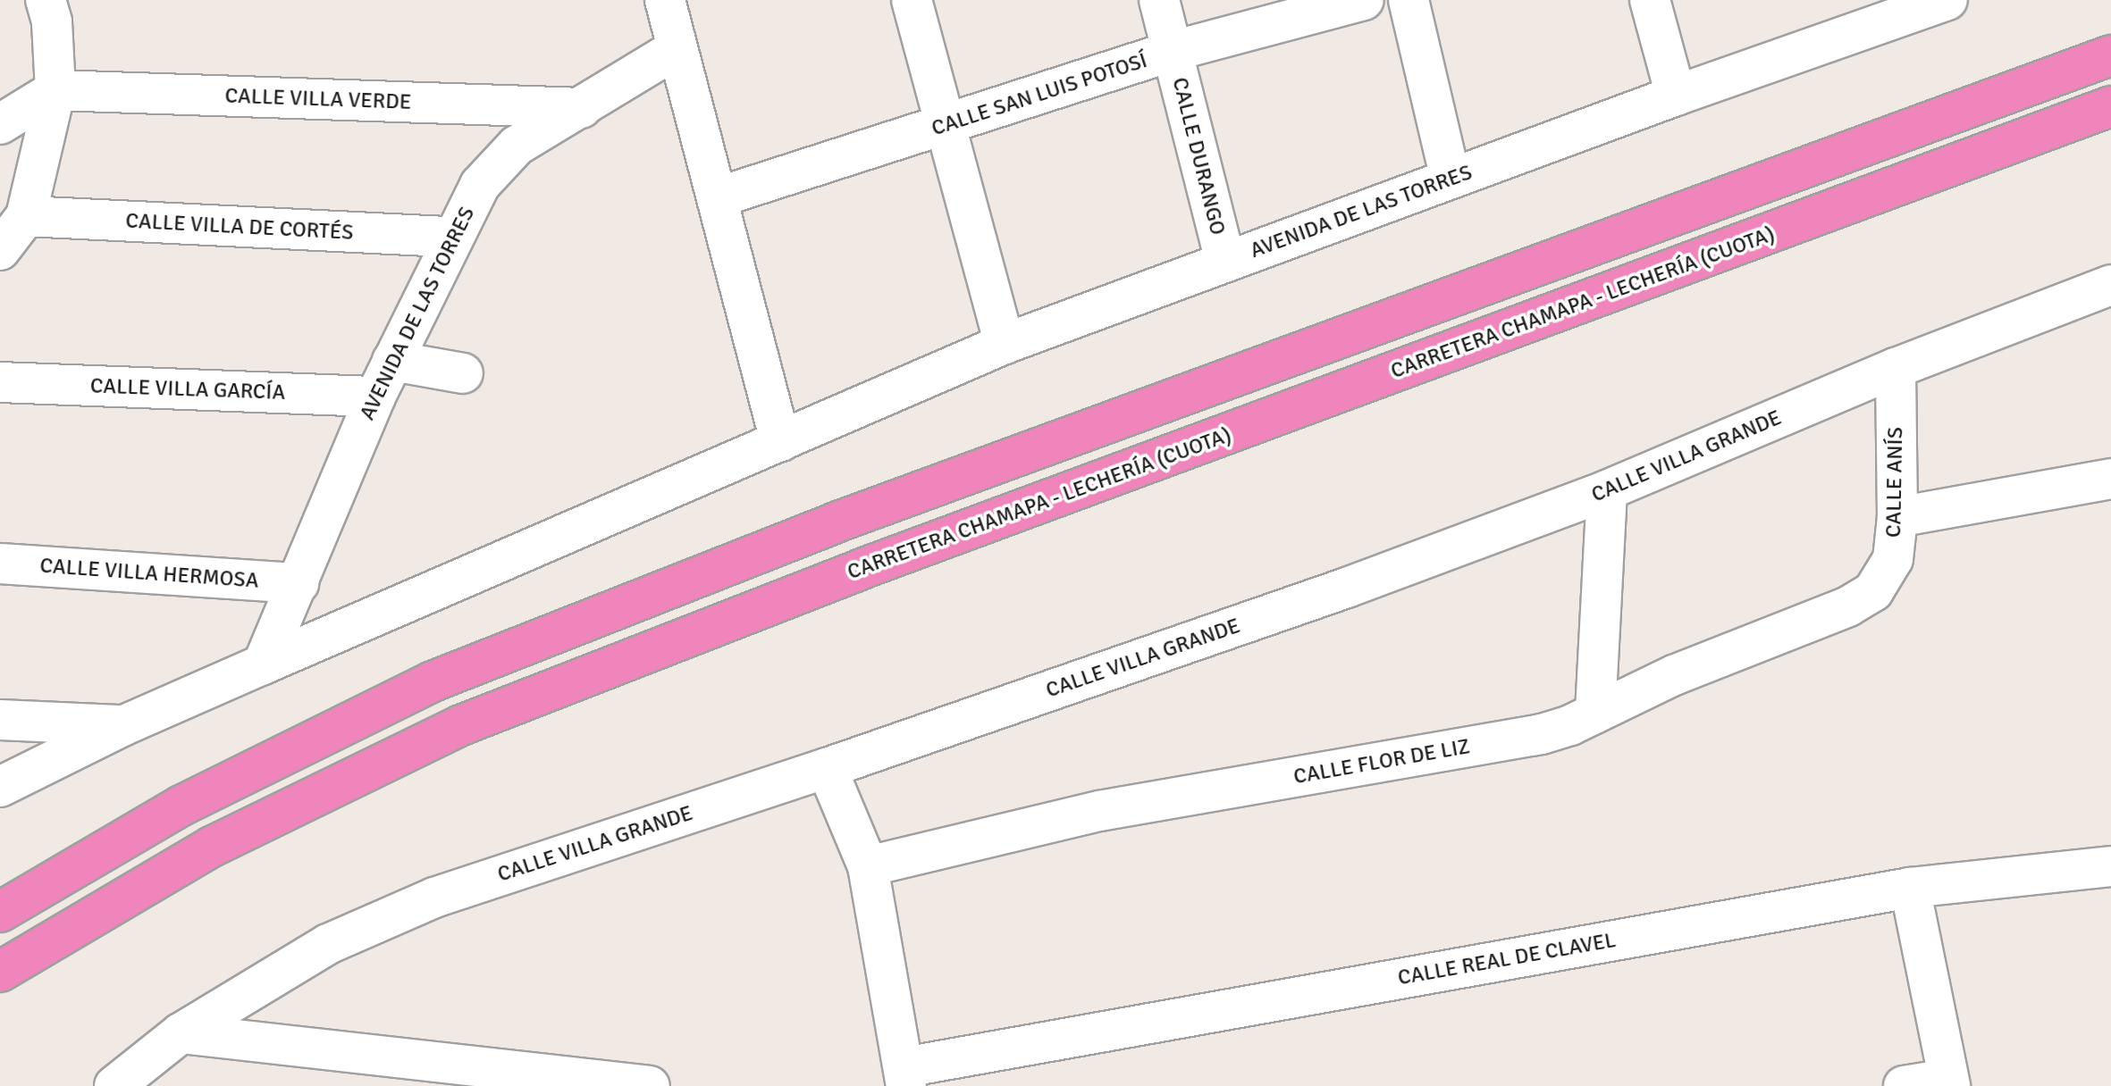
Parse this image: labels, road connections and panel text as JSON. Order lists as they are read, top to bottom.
{
  "streets": {
    "highway": ["CARRETERA CHAMAPA - LECHERÍA (CUOTA)"],
    "street": [
      "CALLE SAN LUIS POTOSÍ",
      "CALLE VILLA VERDE",
      "CALLE DURANGO",
      "AVENIDA DE LAS TORRES",
      "CALLE VILLA DE CORTÉS",
      "CALLE VILLA GARCÍA",
      "CALLE VILLA GRANDE",
      "CALLE ANÍS",
      "CALLE VILLA HERMOSA",
      "CALLE FLOR DE LIZ",
      "CALLE REAL DE CLAVEL"
    ]
  },
  "crossings": [
    ["CALLE SAN LUIS POTOSÍ", "CALLE DURANGO"],
    ["CALLE VILLA VERDE", "AVENIDA DE LAS TORRES"],
    ["CALLE DURANGO", "AVENIDA DE LAS TORRES"],
    ["AVENIDA DE LAS TORRES", "CALLE VILLA DE CORTÉS"],
    ["AVENIDA DE LAS TORRES", "CALLE VILLA GARCÍA"],
    ["AVENIDA DE LAS TORRES", "CALLE VILLA HERMOSA"],
    ["CALLE VILLA GRANDE", "CALLE ANÍS"],
    ["CALLE ANÍS", "CALLE FLOR DE LIZ"]
  ]
}
